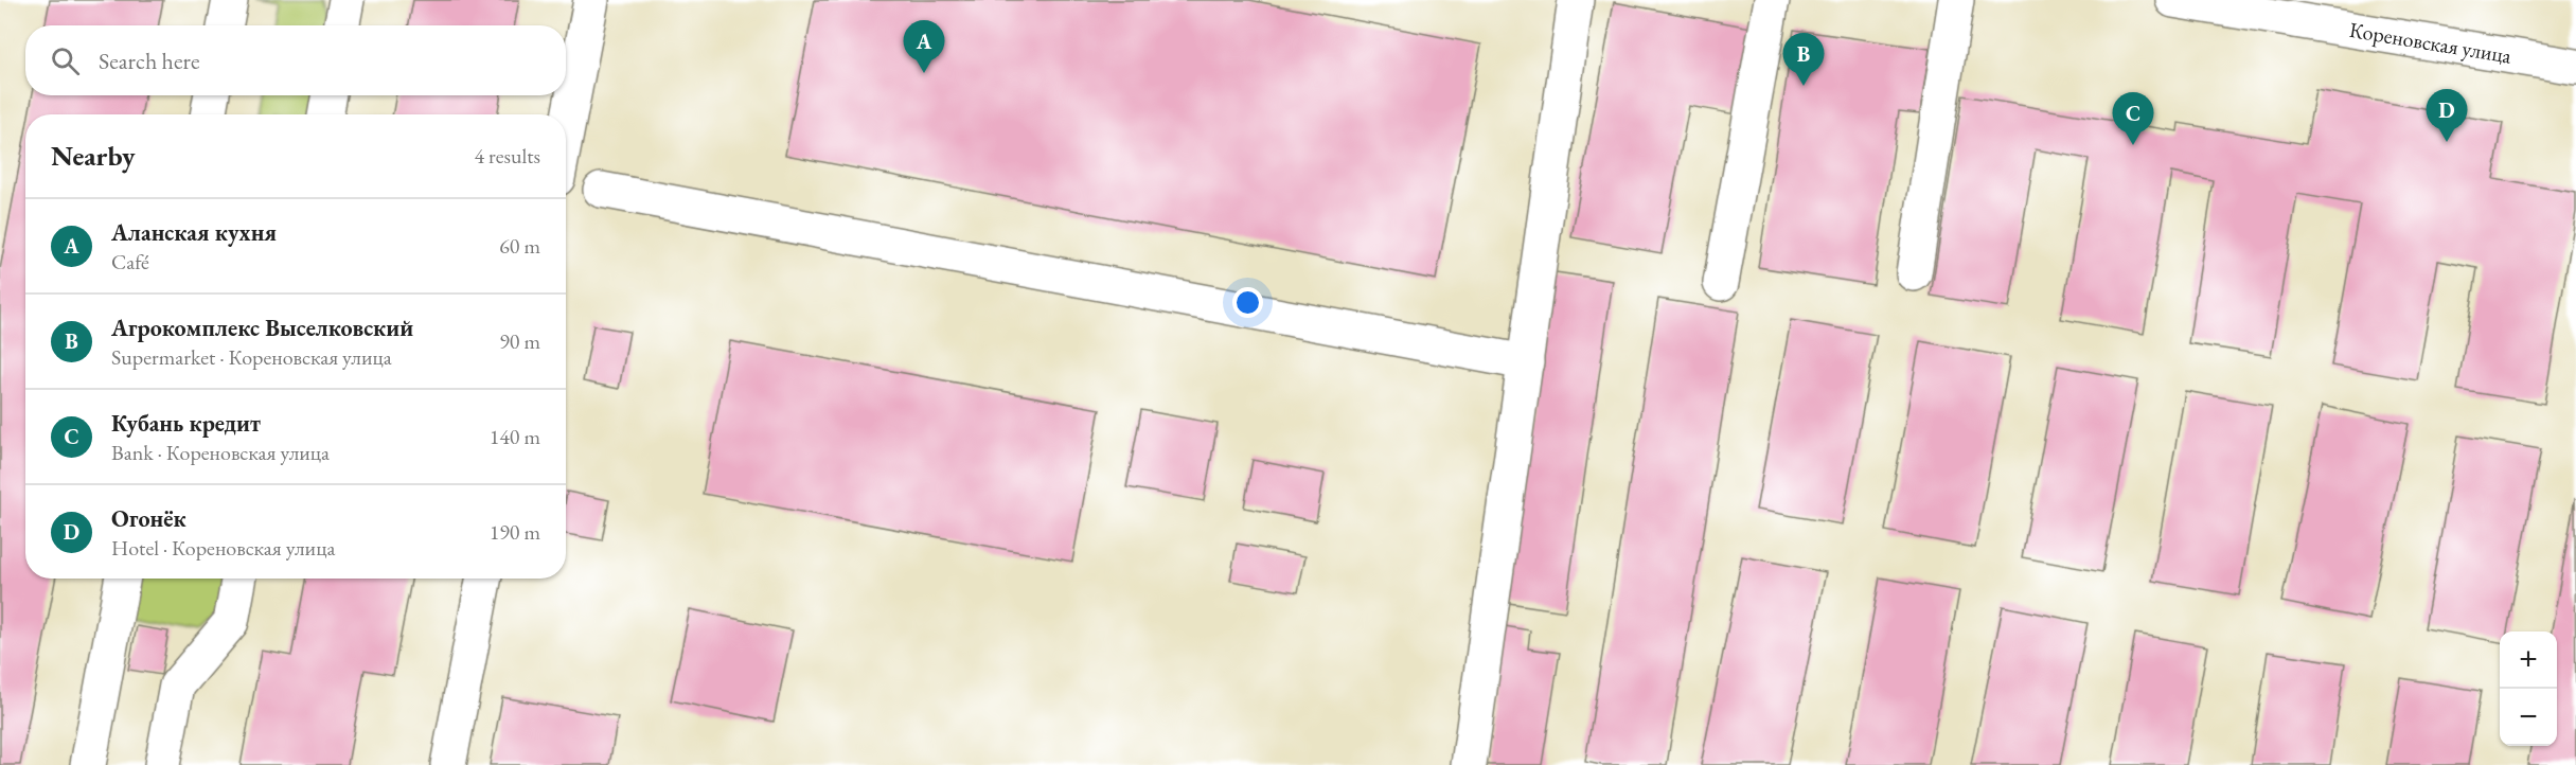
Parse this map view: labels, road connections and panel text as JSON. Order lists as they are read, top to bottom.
{
  "streets": {
    "street": ["Кореновская улица"]
  },
  "page": {
    "pins": [
      "A",
      "B",
      "D",
      "C"
    ],
    "search": "Search here",
    "heading": ["Nearby", "4 results"],
    "list": [
      {
        "mark": "A",
        "name": "Аланская кухня",
        "note": "Café",
        "value": "60 m"
      },
      {
        "mark": "B",
        "name": "Агрокомплекс Выселковский",
        "note": "Supermarket · Кореновская улица",
        "value": "90 m"
      },
      {
        "mark": "C",
        "name": "Кубань кредит",
        "note": "Bank · Кореновская улица",
        "value": "140 m"
      },
      {
        "mark": "D",
        "name": "Огонёк",
        "note": "Hotel · Кореновская улица",
        "value": "190 m"
      }
    ],
    "map_buttons": ["+", "−"]
  }
}
